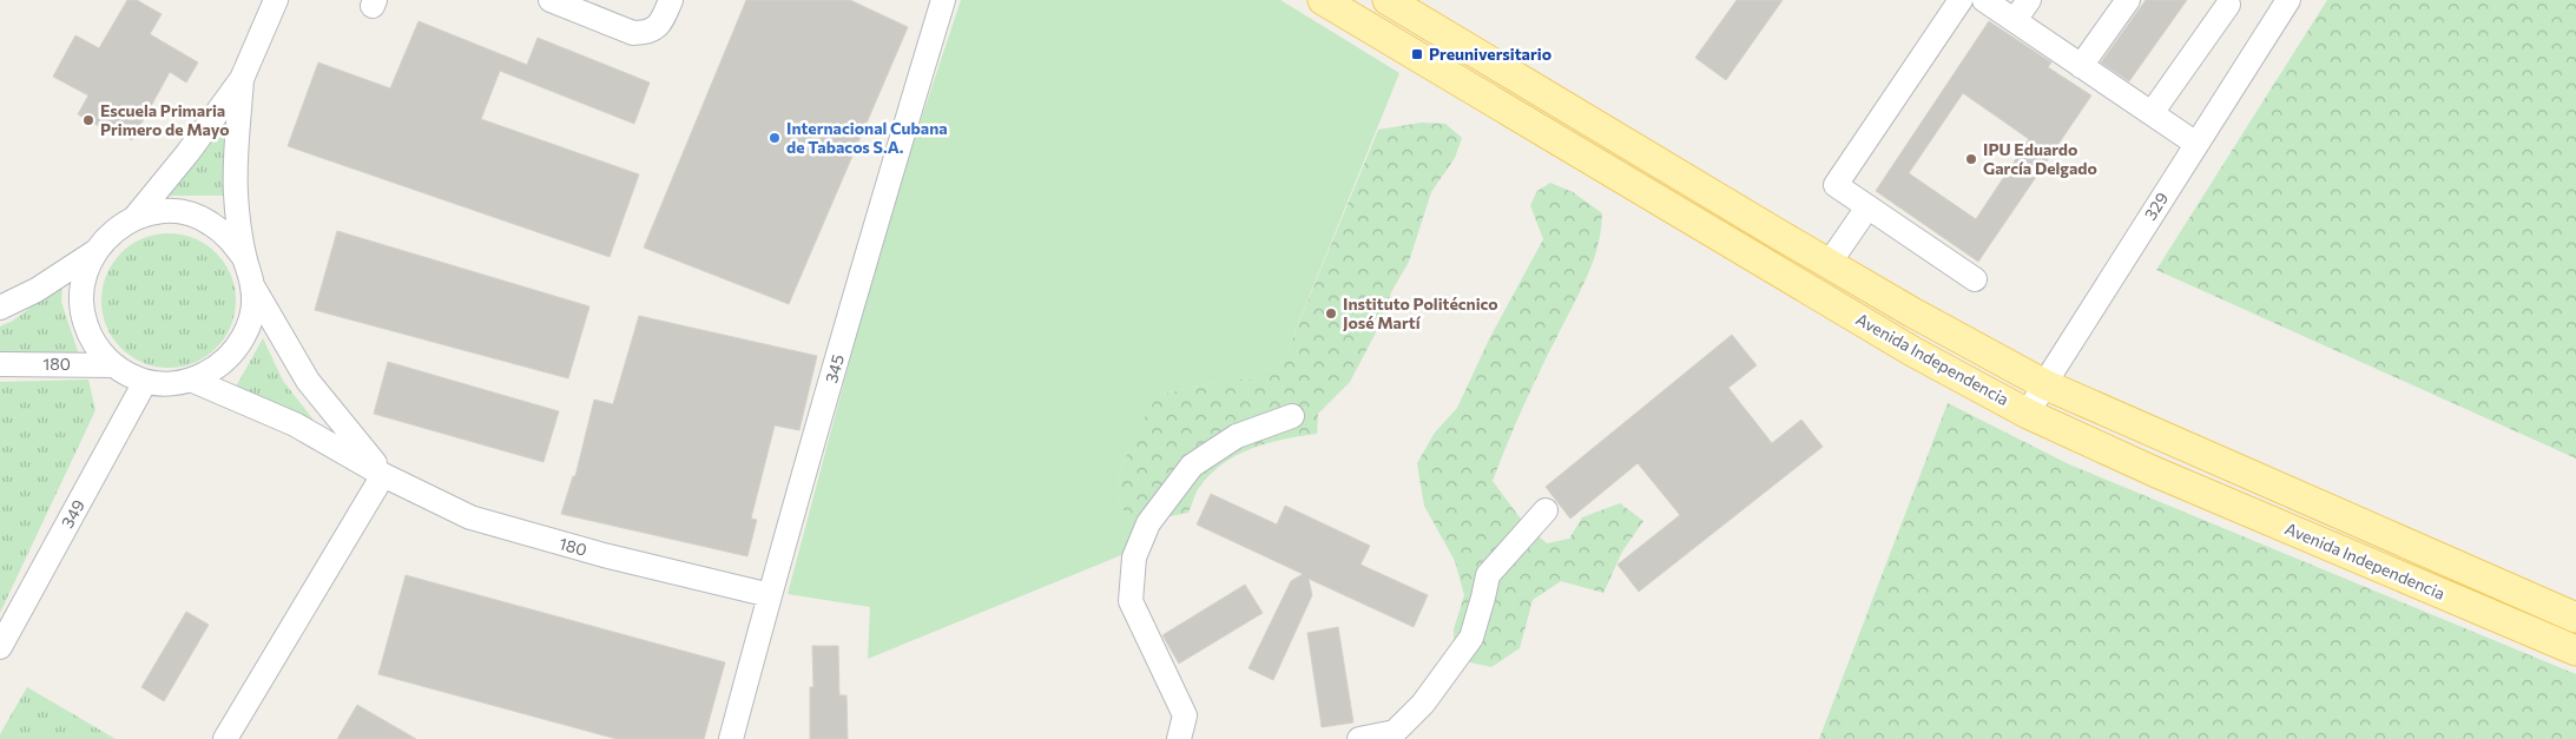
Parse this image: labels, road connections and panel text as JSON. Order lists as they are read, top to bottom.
{
  "streets": {
    "main road": ["Avenida Independencia"],
    "street": [
      "329",
      "180",
      "345",
      "349"
    ]
  },
  "crossings": [
    ["329", "Avenida Independencia"],
    ["180", "345"],
    ["180", "349"]
  ],
  "places": {
    "transit": ["Preuniversitario"],
    "other": [
      "Escuela Primaria Primero de Mayo",
      "Internacional Cubana de Tabacos S.A.",
      "IPU Eduardo García Delgado",
      "Instituto Politécnico José Martí"
    ]
  }
}
